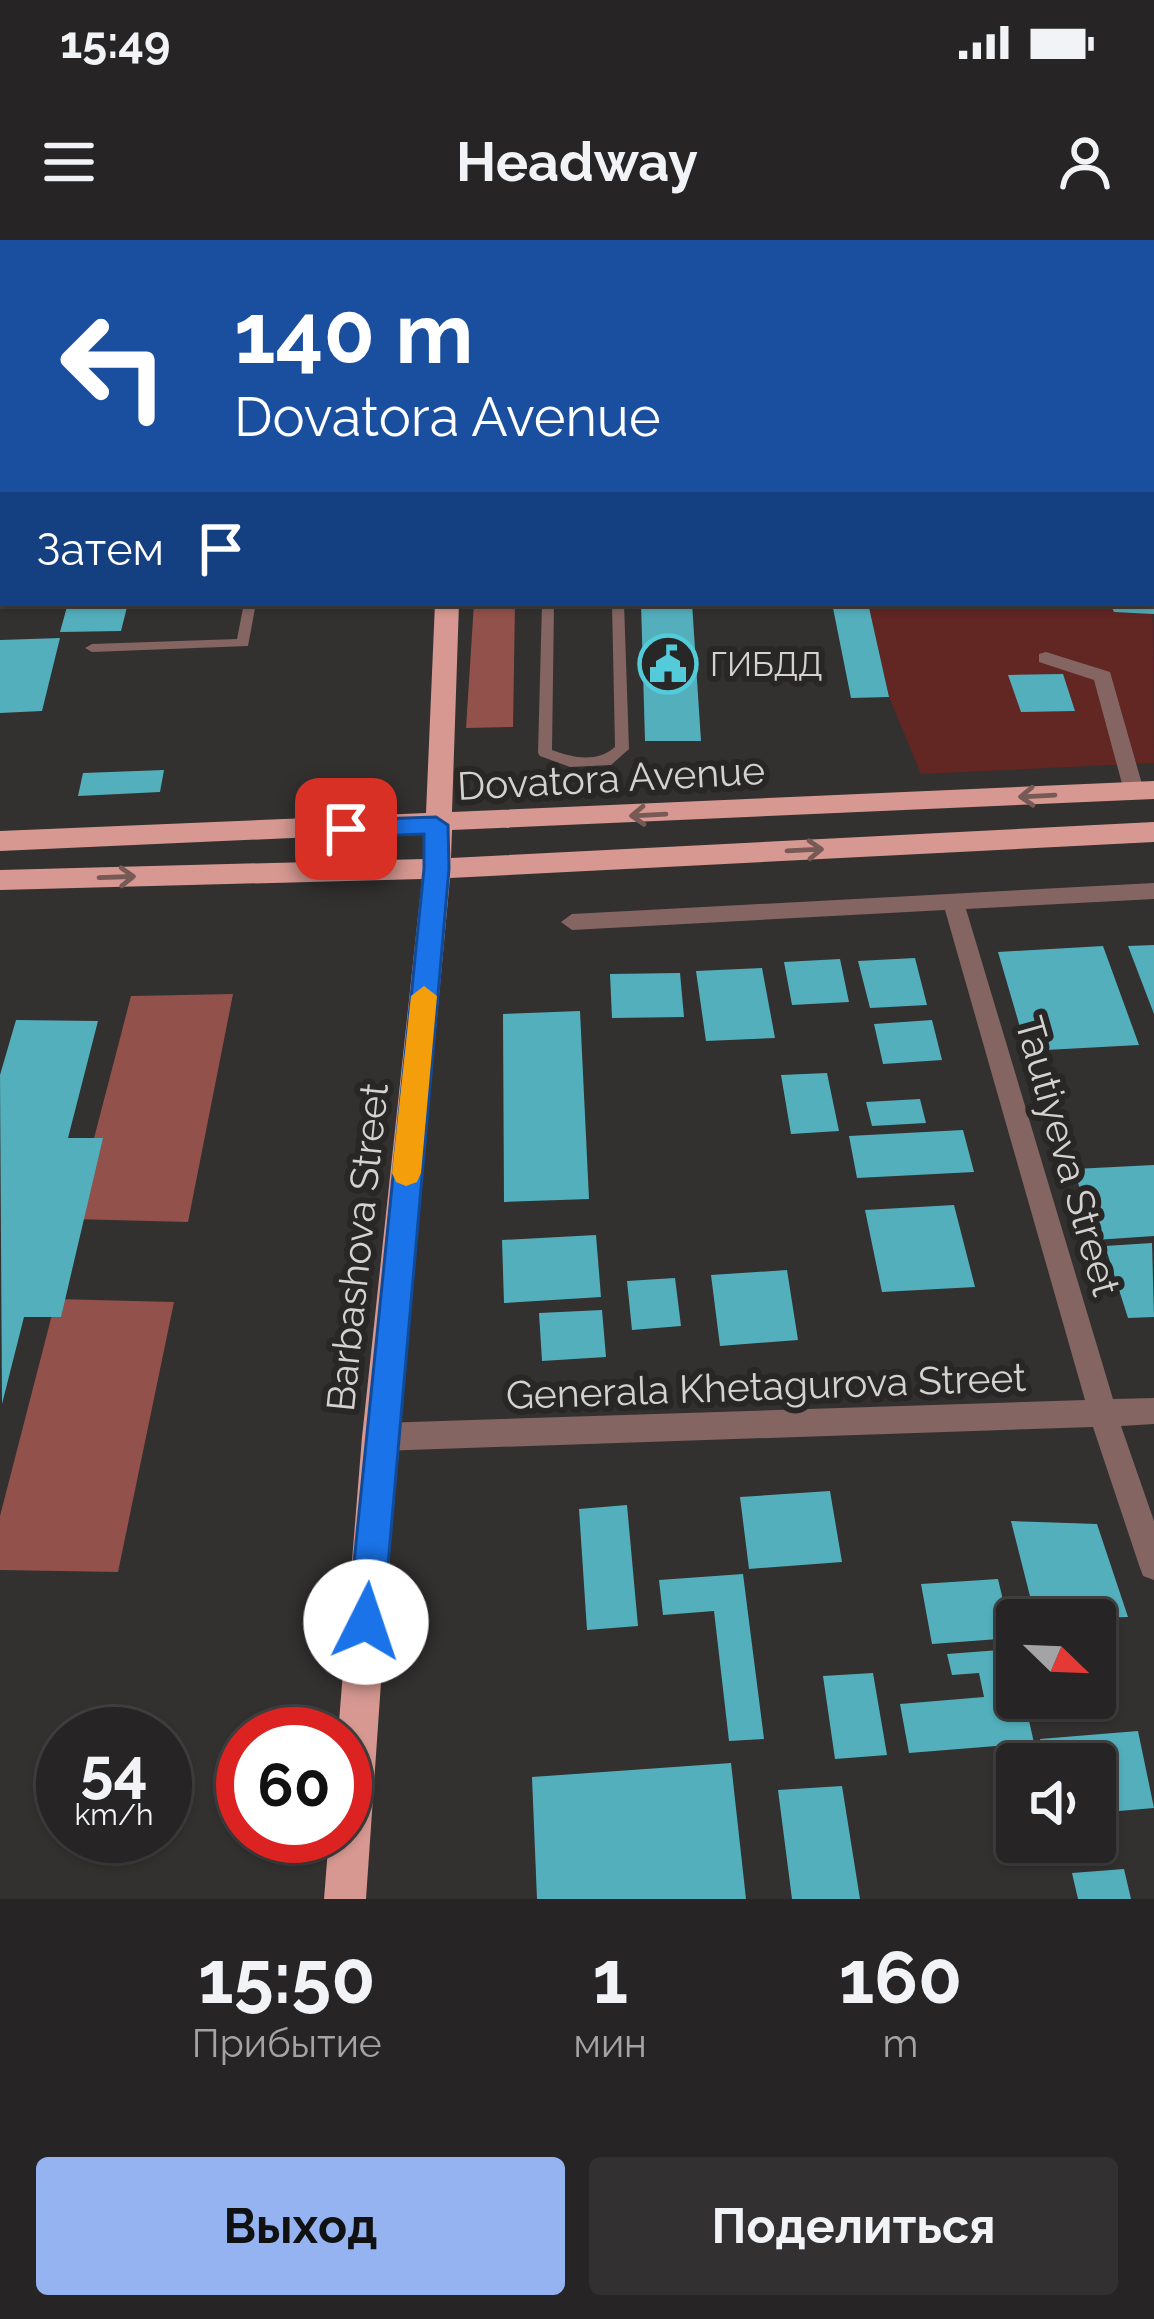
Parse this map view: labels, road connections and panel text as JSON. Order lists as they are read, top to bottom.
{
  "streets": {
    "main road": ["Dovatora Avenue", "Barbashova Street"],
    "street": ["Tautiyeva Street", "Generala Khetagurova Street"]
  },
  "crossings": [
    ["Dovatora Avenue", "Barbashova Street"],
    ["Tautiyeva Street", "Generala Khetagurova Street"],
    ["Barbashova Street", "Generala Khetagurova Street"]
  ],
  "places": {
    "public building": ["ГИБДД"]
  },
  "north": "bottom right",
  "page": {
    "status": "15:49",
    "header": "Headway",
    "turn": ["140 m", "Dovatora Avenue"],
    "then": "Затем",
    "speed": "54 km/h",
    "limit": "60",
    "eta": [
      "15:50",
      "Прибытие",
      "1",
      "мин",
      "160",
      "m"
    ],
    "buttons": ["Выход", "Поделиться"]
  }
}
